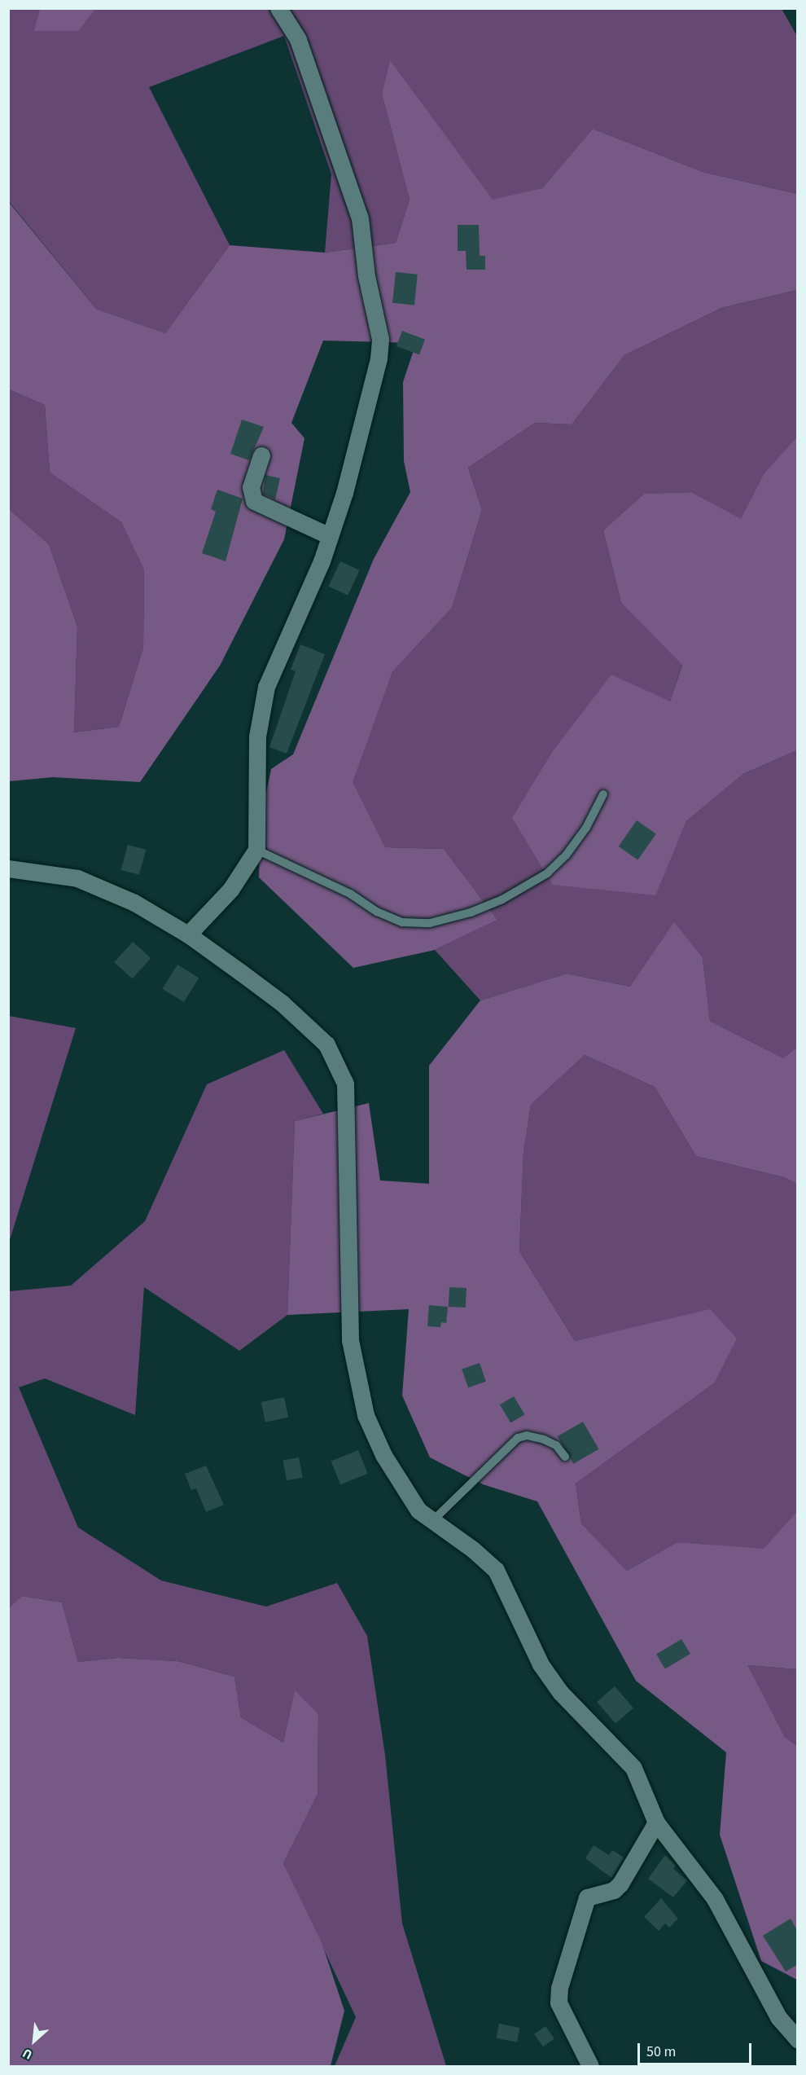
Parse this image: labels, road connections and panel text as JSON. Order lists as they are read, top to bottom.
{
  "scale_bar": "50 m",
  "north": "bottom left"
}
